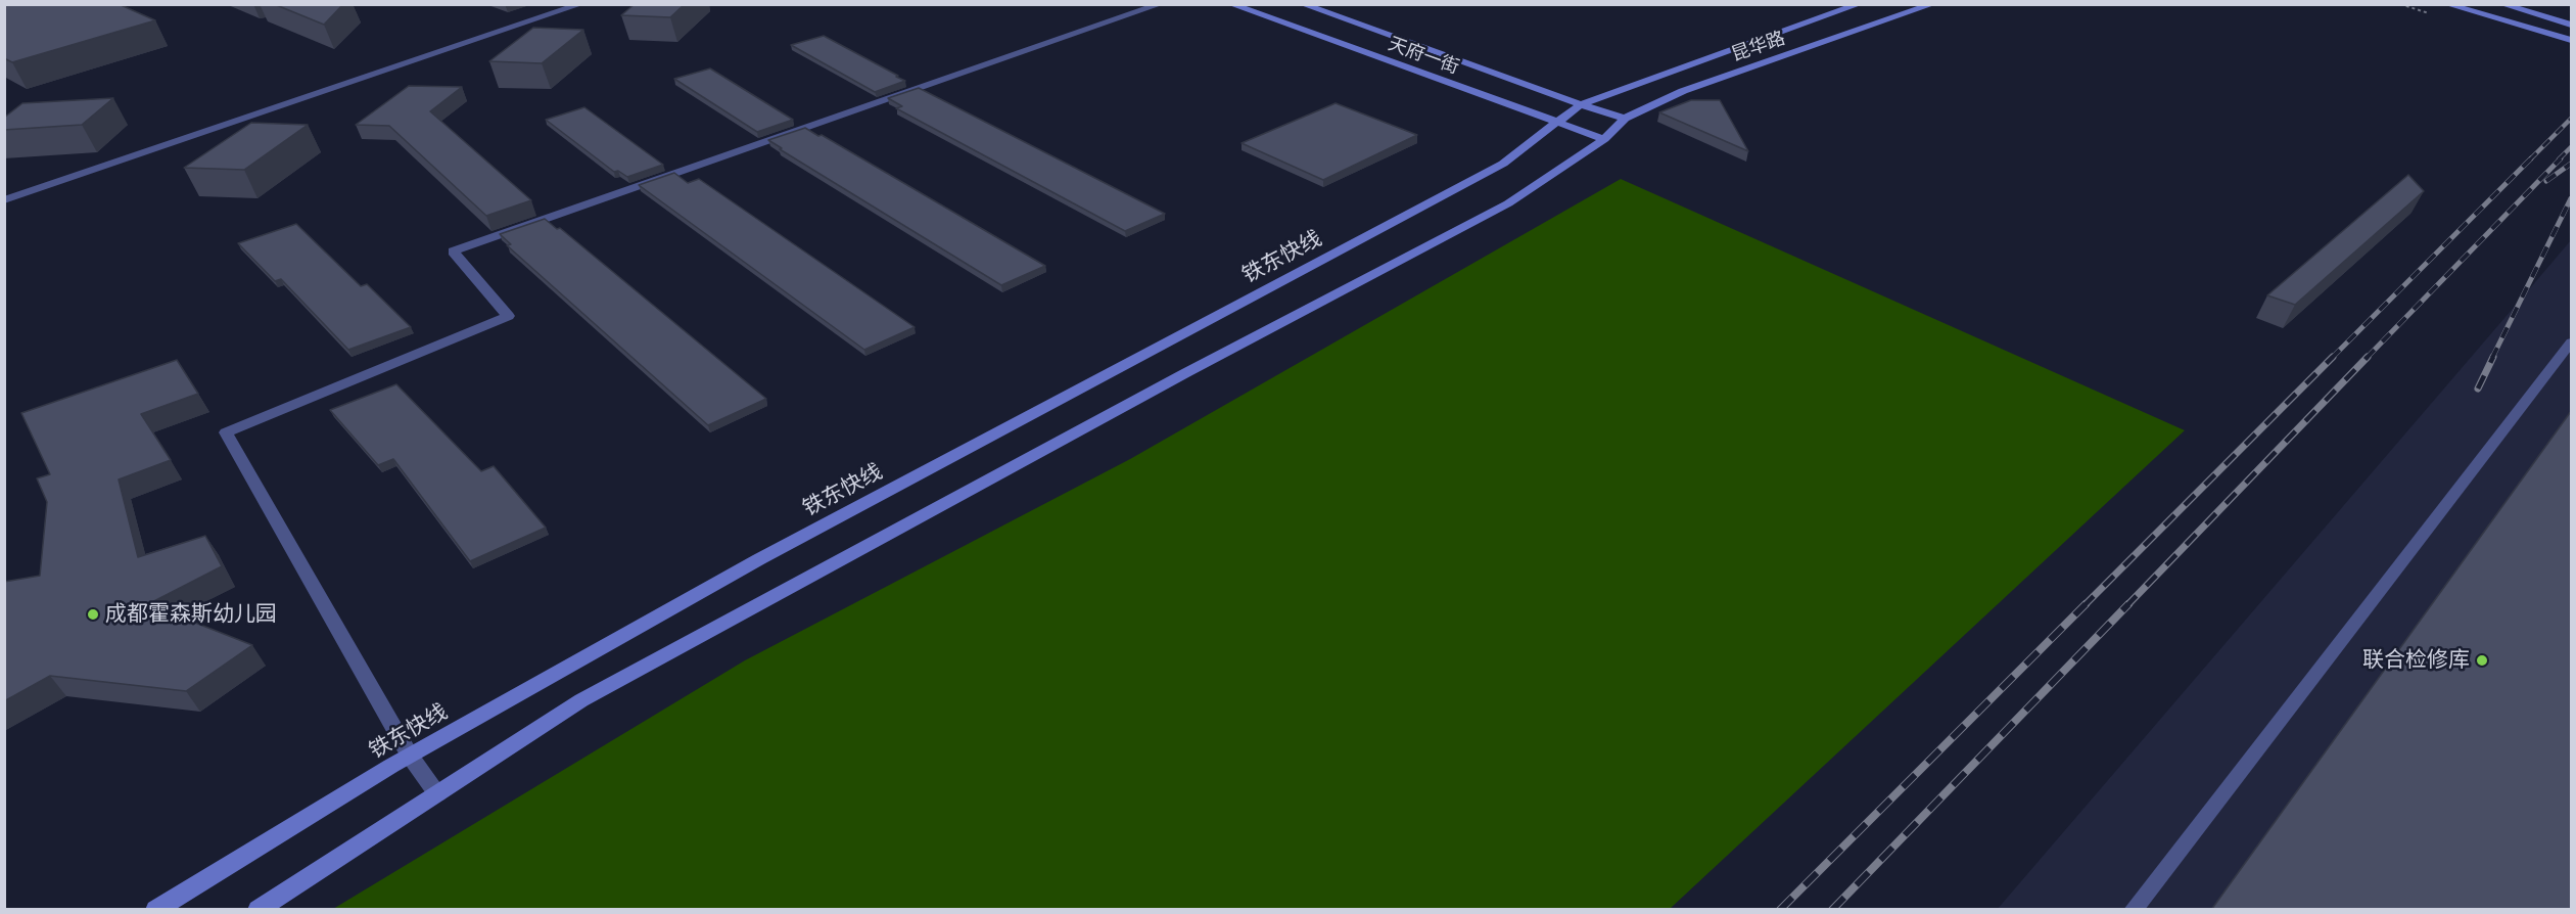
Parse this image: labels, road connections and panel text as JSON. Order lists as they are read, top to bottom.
{
  "streets": {
    "main road": ["昆华路", "天府一街", "铁东快线"]
  },
  "crossings": [
    ["昆华路", "天府一街"],
    ["昆华路", "铁东快线"],
    ["天府一街", "铁东快线"]
  ],
  "places": ["成都霍森斯幼儿园", "联合检修库"]
}
